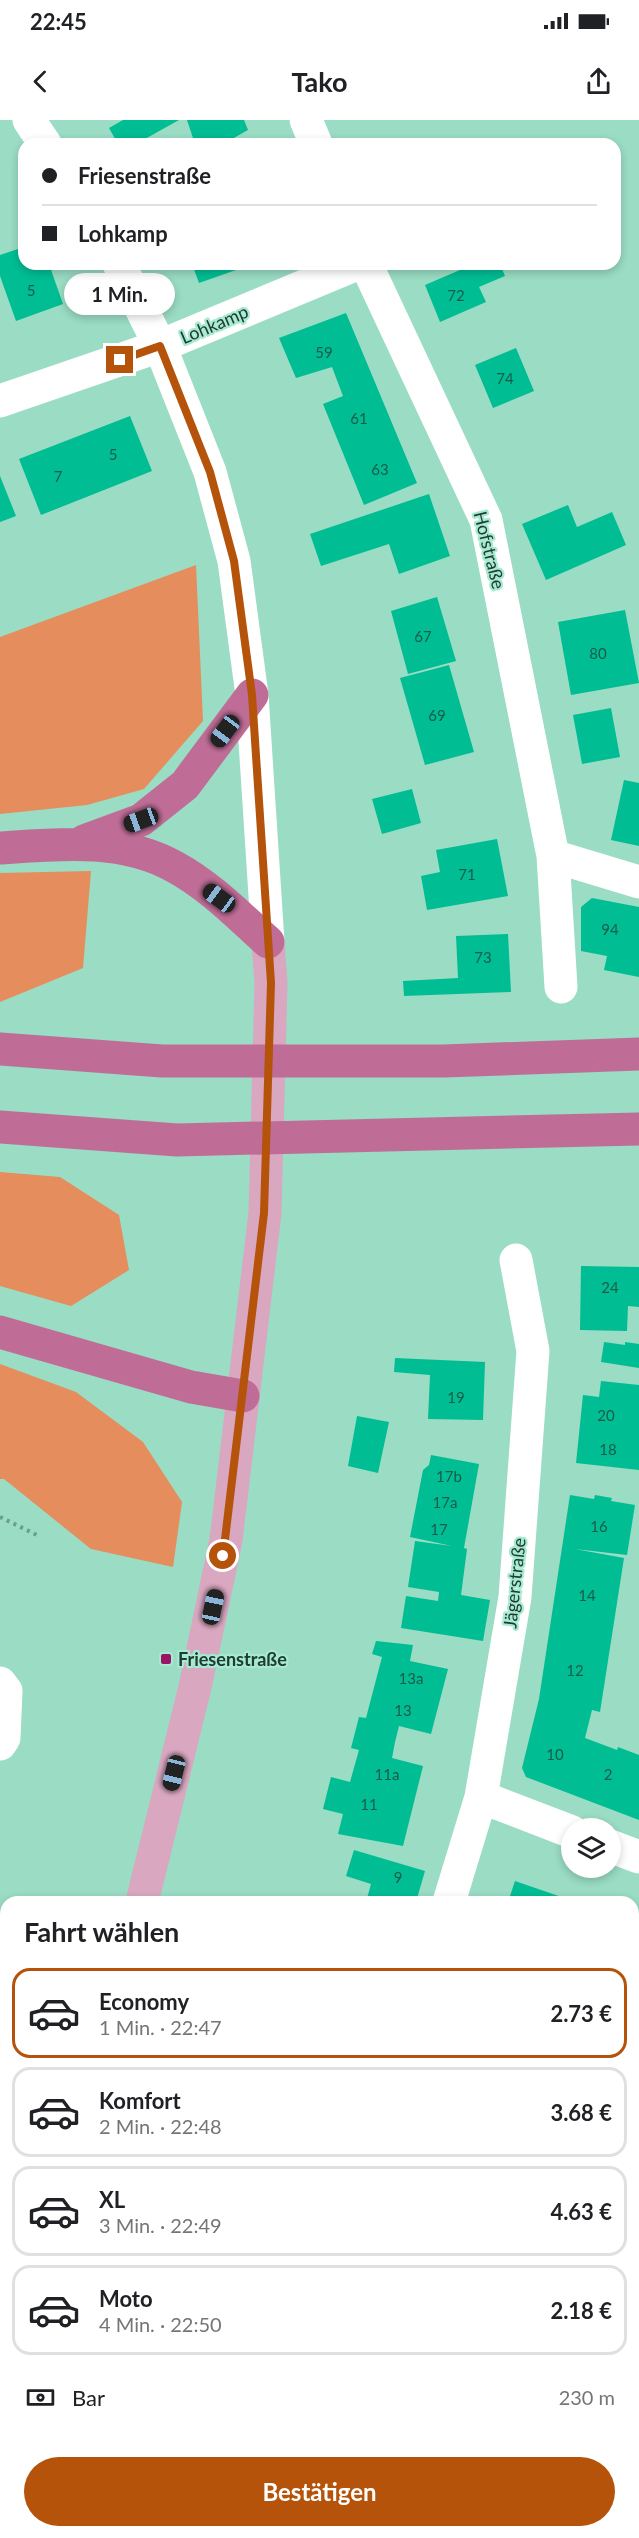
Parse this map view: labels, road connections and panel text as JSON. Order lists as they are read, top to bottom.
{
  "streets": {
    "street": ["Lohkamp", "Hofstraße", "Jägerstraße"]
  },
  "places": {
    "transit": ["Friesenstraße"]
  },
  "house_numbers": [
    "5",
    "72",
    "59",
    "74",
    "61",
    "5",
    "63",
    "7",
    "67",
    "80",
    "69",
    "71",
    "94",
    "73",
    "24",
    "19",
    "20",
    "18",
    "17b",
    "17a",
    "16",
    "17",
    "14",
    "12",
    "13a",
    "13",
    "10",
    "11a",
    "2",
    "11",
    "9"
  ],
  "page": {
    "status": "22:45",
    "header": "Tako",
    "banner": ["Friesenstraße", "Lohkamp"],
    "bubble": "1 Min.",
    "heading": "Fahrt wählen",
    "list": [
      {
        "name": "Economy",
        "note": "1 Min. · 22:47",
        "value": "2.73 €"
      },
      {
        "name": "Komfort",
        "note": "2 Min. · 22:48",
        "value": "3.68 €"
      },
      {
        "name": "XL",
        "note": "3 Min. · 22:49",
        "value": "4.63 €"
      },
      {
        "name": "Moto",
        "note": "4 Min. · 22:50",
        "value": "2.18 €"
      }
    ],
    "pay": ["Bar", "230 m"],
    "buttons": "Bestätigen"
  }
}
